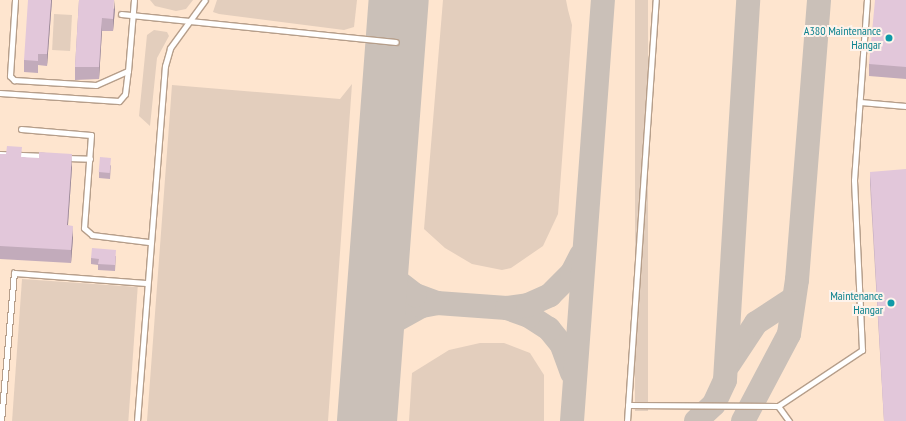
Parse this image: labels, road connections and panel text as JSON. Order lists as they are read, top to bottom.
{
  "places": ["A380 Maintenance Hangar", "Maintenance Hangar"]
}
